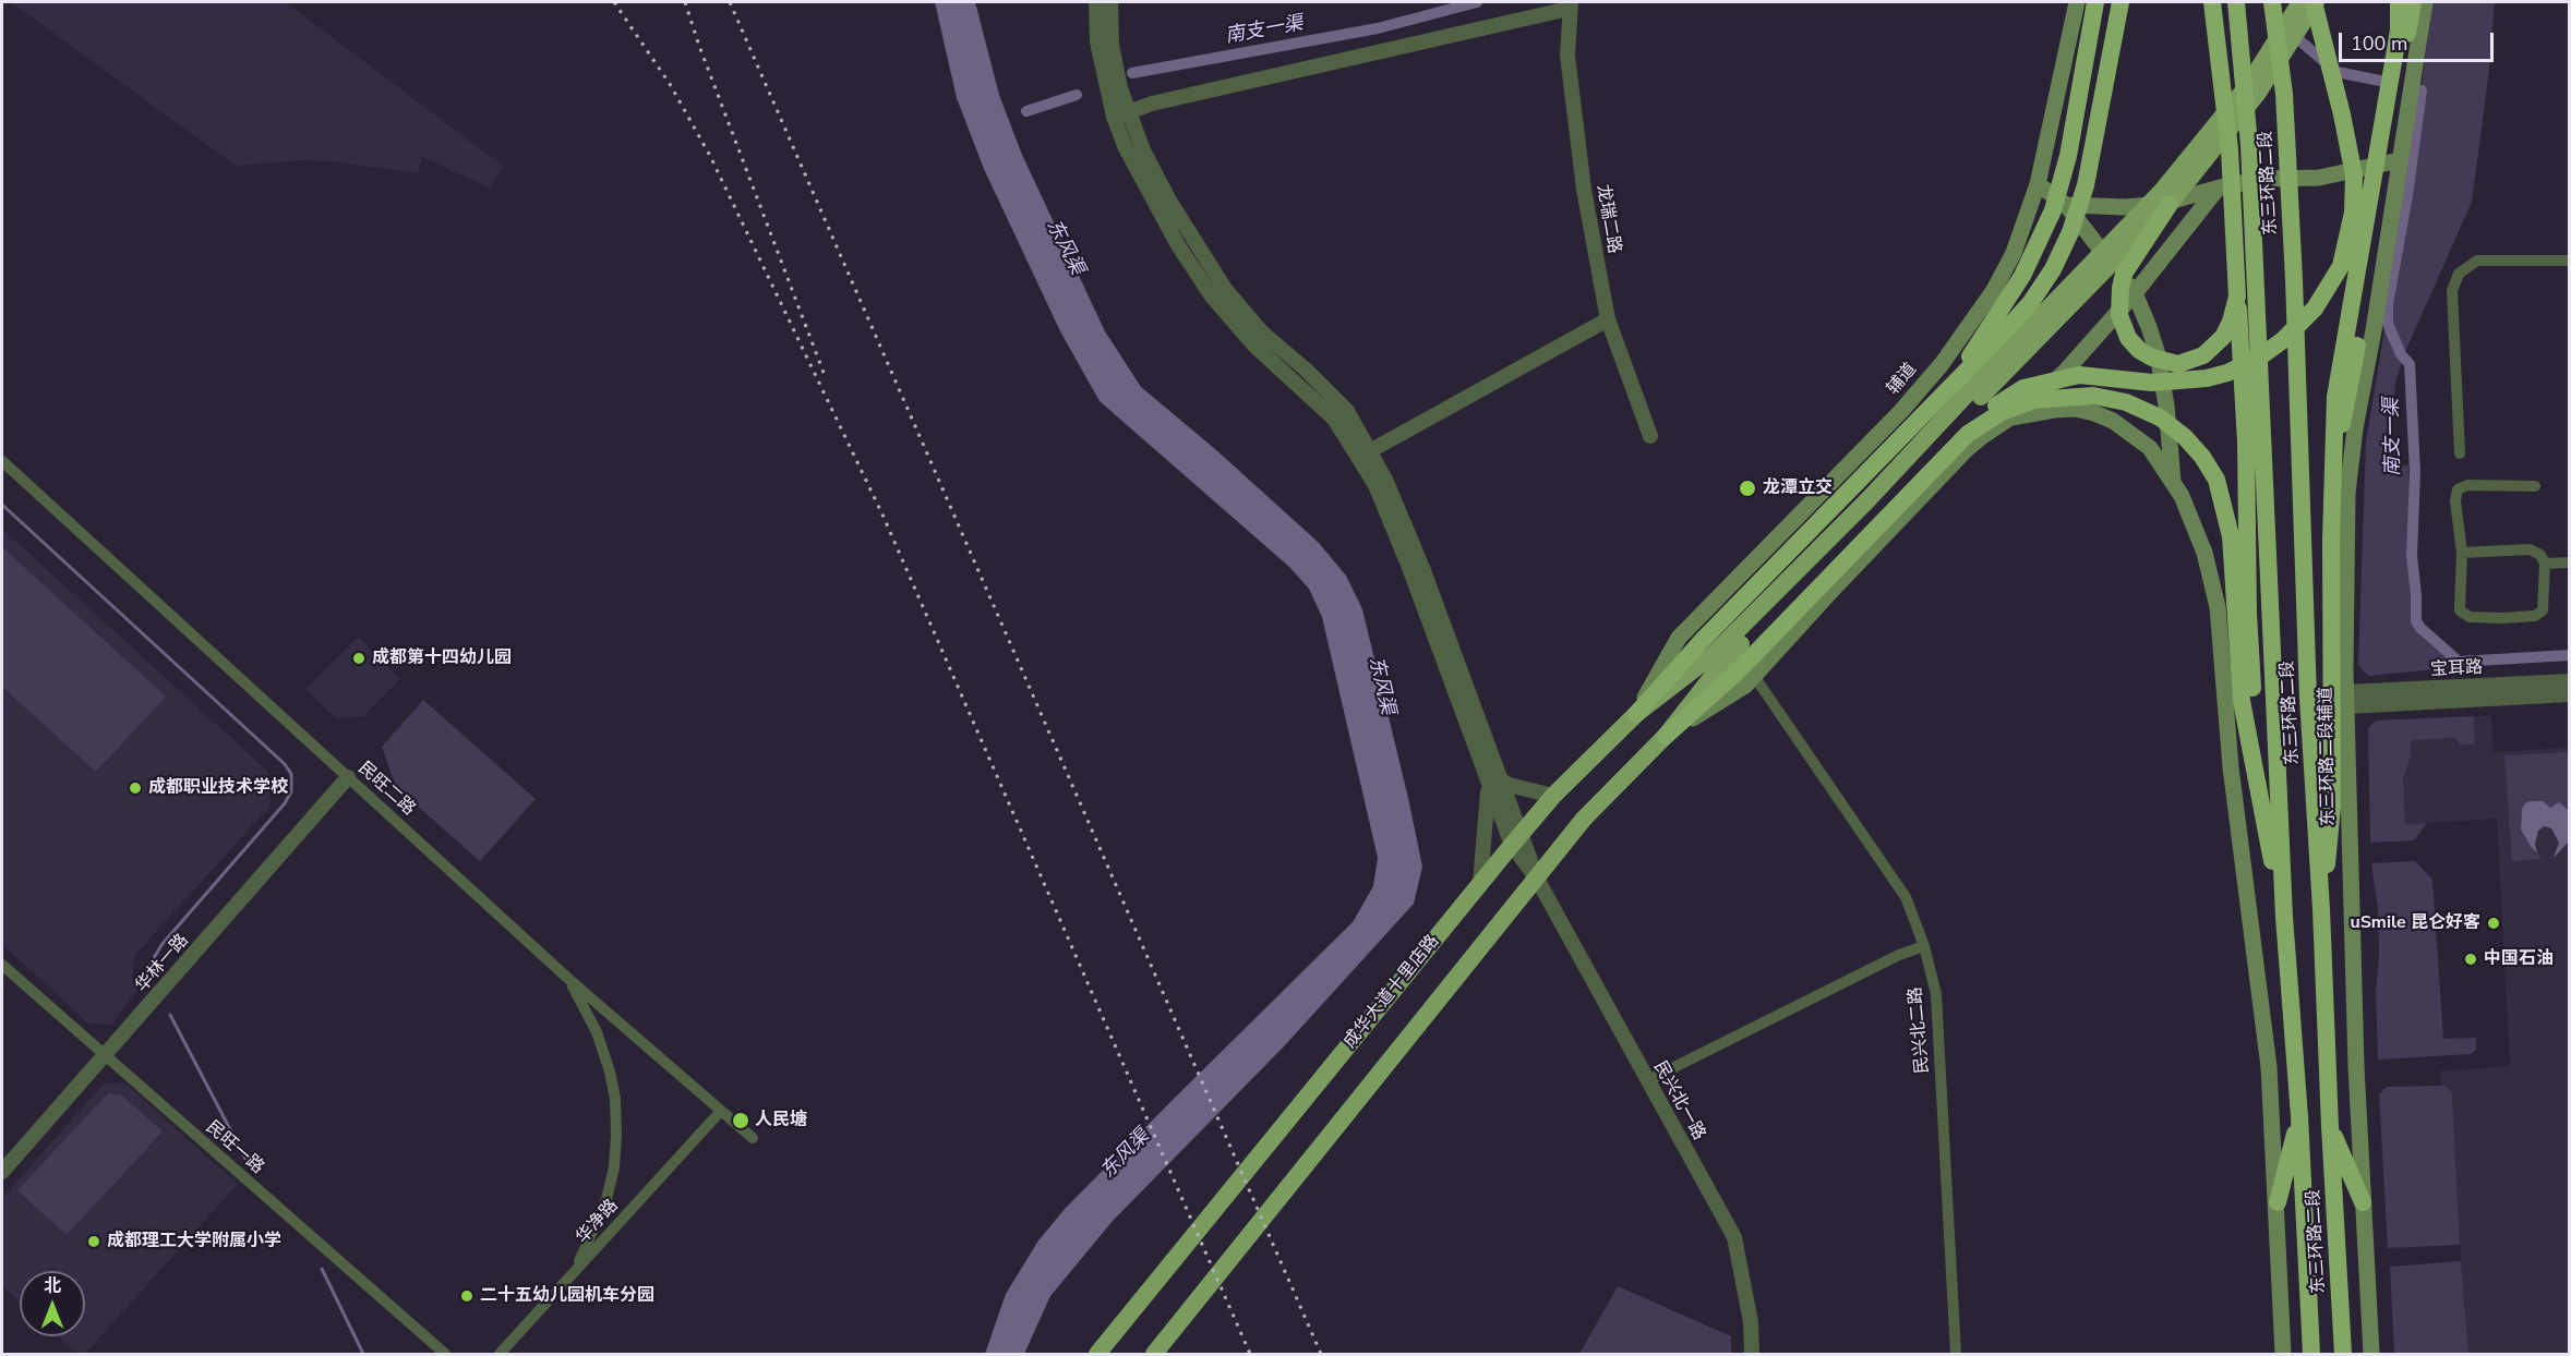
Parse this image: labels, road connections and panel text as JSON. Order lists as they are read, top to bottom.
{
  "streets": {
    "highway": ["东三环路二段"],
    "main road": ["辅道", "东三环路二段辅道", "成华大道十里店路"],
    "street": [
      "龙瑞二路",
      "宝耳路",
      "民旺二路",
      "华林一路",
      "民兴北二路",
      "民兴北一路",
      "民旺一路",
      "华净路"
    ]
  },
  "crossings": [
    ["辅道", "成华大道十里店路"],
    ["宝耳路", "东三环路二段辅道"],
    ["民旺二路", "华林一路"],
    ["民旺二路", "华净路"],
    ["华林一路", "民旺一路"],
    ["成华大道十里店路", "民兴北一路"]
  ],
  "water": ["南支一渠", "东风渠"],
  "places": [
    "龙潭立交",
    "成都第十四幼儿园",
    "成都职业技术学校",
    "uSmile 昆仑好客",
    "中国石油",
    "人民塘",
    "成都理工大学附属小学",
    "二十五幼儿园机车分园"
  ],
  "scale_bar": "100 m",
  "north": "top"
}
